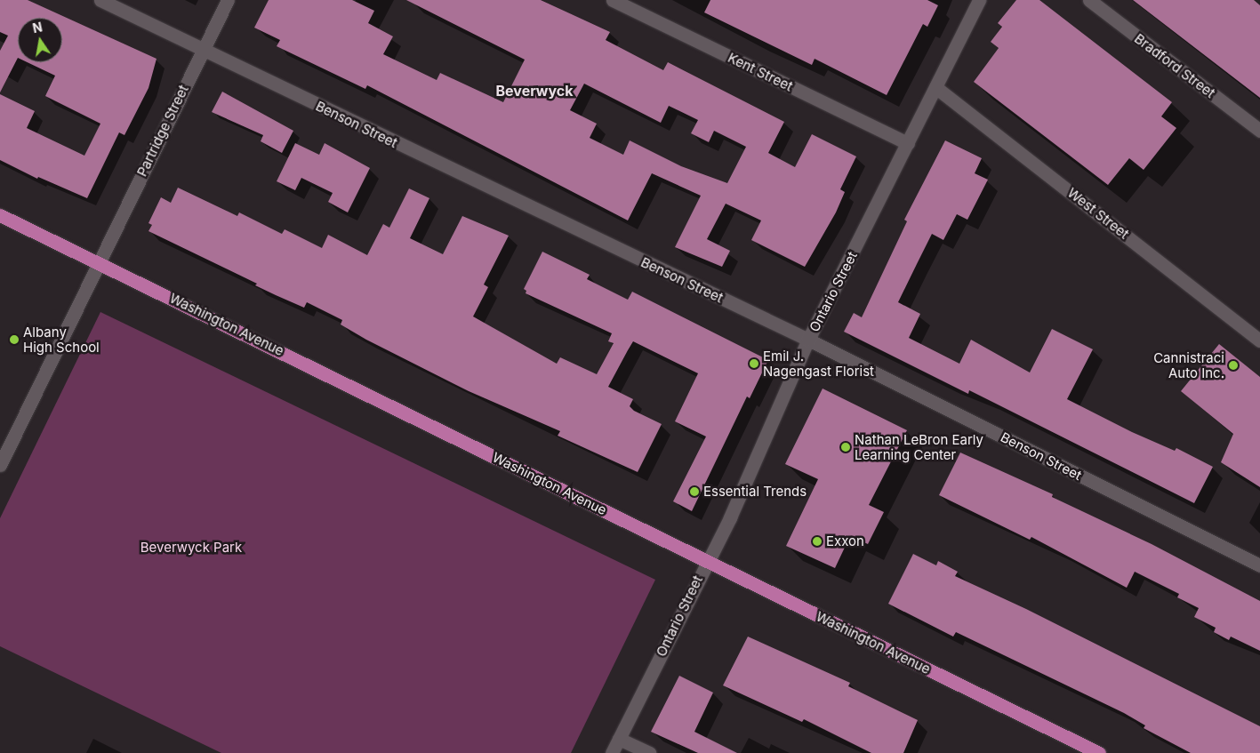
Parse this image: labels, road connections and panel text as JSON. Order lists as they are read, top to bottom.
{
  "streets": {
    "main road": ["Washington Avenue"],
    "street": [
      "Bradford Street",
      "Kent Street",
      "Benson Street",
      "Partridge Street",
      "West Street",
      "Ontario Street"
    ]
  },
  "crossings": [
    ["Kent Street", "Ontario Street"],
    ["Benson Street", "Partridge Street"],
    ["Benson Street", "Ontario Street"],
    ["Partridge Street", "Washington Avenue"],
    ["West Street", "Ontario Street"],
    ["Ontario Street", "Washington Avenue"]
  ],
  "districts": ["Beverwyck"],
  "parks": ["Beverwyck Park"],
  "places": [
    "Albany High School",
    "Emil J. Nagengast Florist",
    "Cannistraci Auto Inc.",
    "Nathan LeBron Early Learning Center",
    "Essential Trends",
    "Exxon"
  ],
  "north": "top"
}
